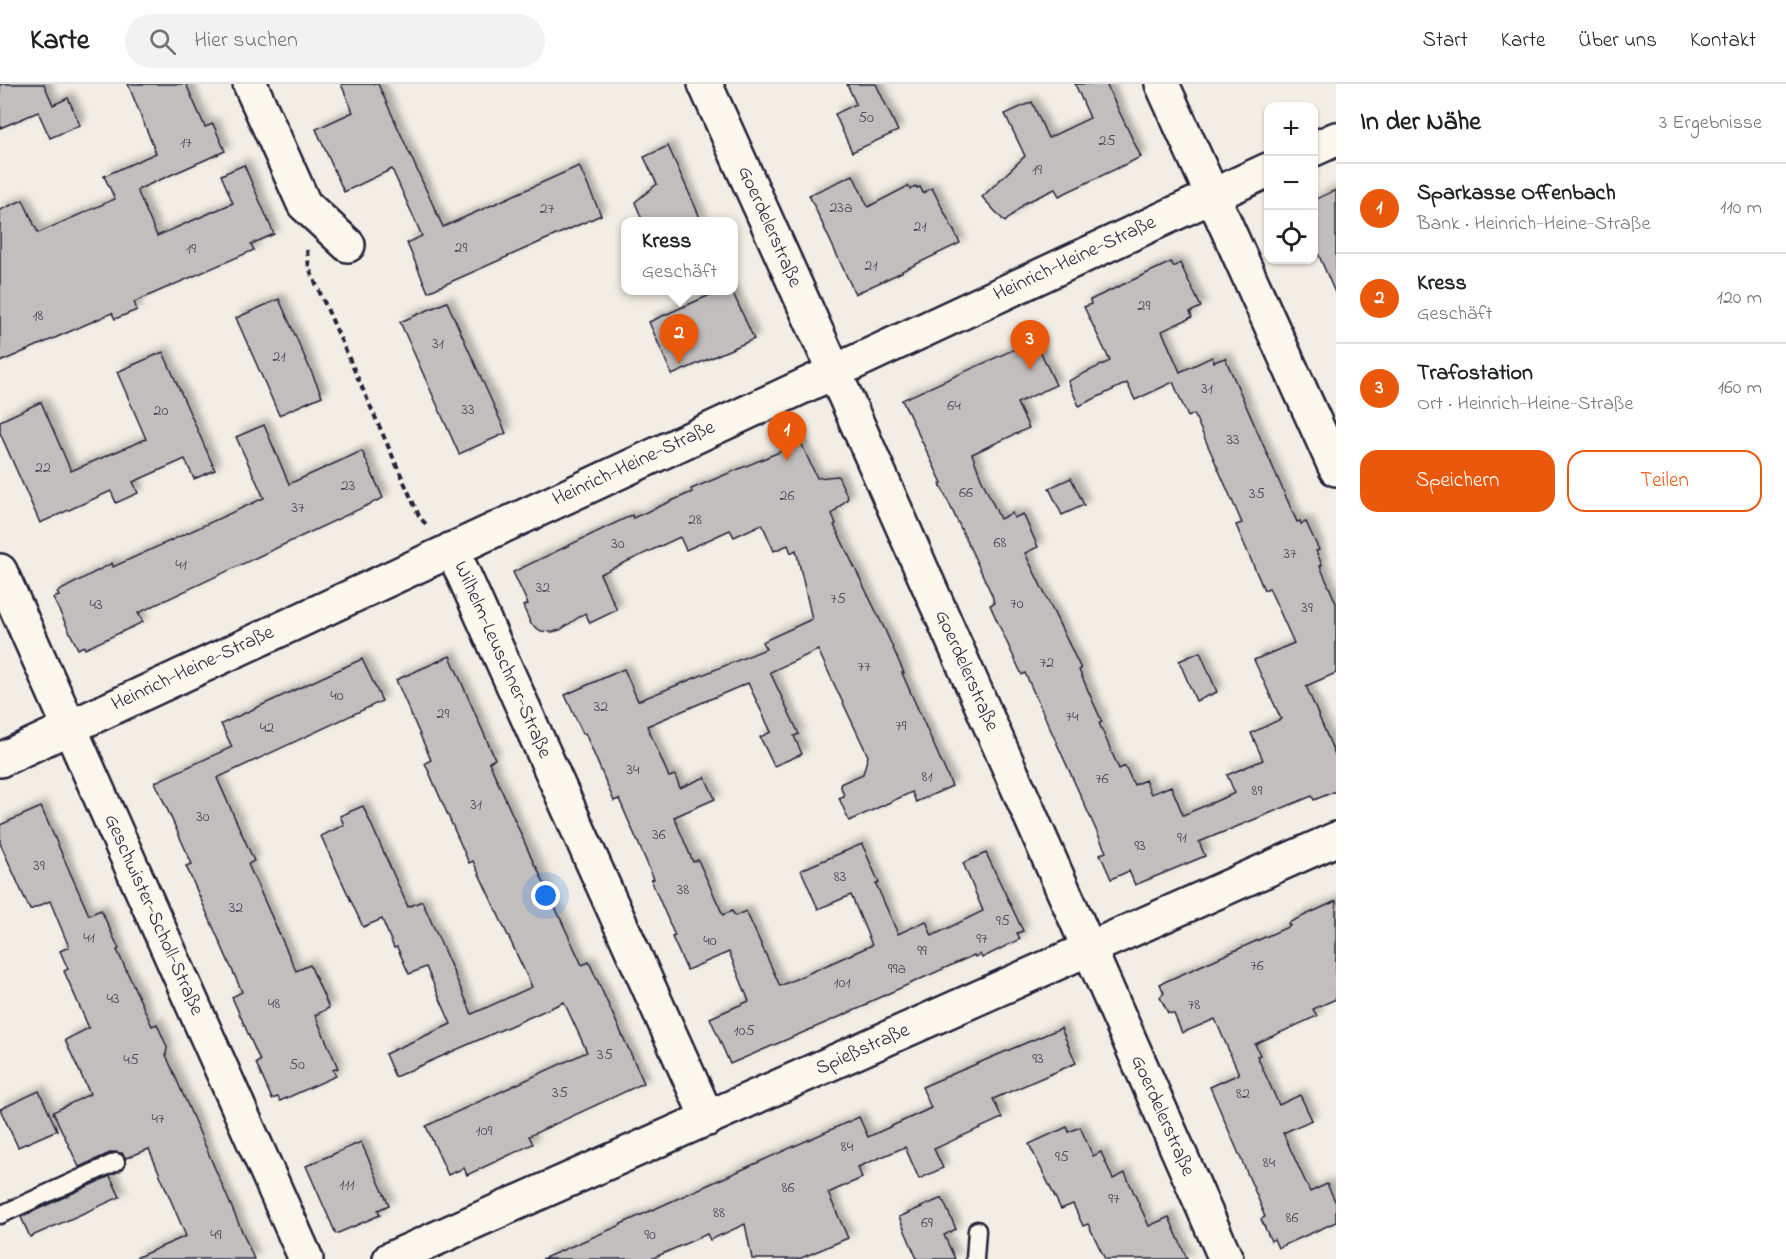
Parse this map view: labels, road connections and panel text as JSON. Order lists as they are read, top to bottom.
{
  "streets": {
    "street": [
      "Goerdelerstraße",
      "Heinrich-Heine-Straße",
      "Wilhelm-Leuschner-Straße",
      "Geschwister-Scholl-Straße",
      "Spießstraße"
    ]
  },
  "crossings": [
    ["Goerdelerstraße", "Heinrich-Heine-Straße"],
    ["Goerdelerstraße", "Spießstraße"],
    ["Heinrich-Heine-Straße", "Wilhelm-Leuschner-Straße"],
    ["Heinrich-Heine-Straße", "Geschwister-Scholl-Straße"],
    ["Wilhelm-Leuschner-Straße", "Spießstraße"]
  ],
  "house_numbers": [
    "50",
    "25",
    "17",
    "19",
    "23a",
    "27",
    "21",
    "29",
    "19",
    "21",
    "29",
    "18",
    "31",
    "21",
    "31",
    "64",
    "33",
    "20",
    "33",
    "22",
    "23",
    "66",
    "35",
    "26",
    "37",
    "28",
    "68",
    "30",
    "37",
    "41",
    "32",
    "75",
    "70",
    "43",
    "39",
    "72",
    "77",
    "40",
    "32",
    "29",
    "74",
    "79",
    "42",
    "34",
    "81",
    "76",
    "89",
    "31",
    "30",
    "36",
    "91",
    "93",
    "39",
    "83",
    "38",
    "32",
    "95",
    "41",
    "97",
    "40",
    "99",
    "76",
    "99a",
    "101",
    "43",
    "48",
    "78",
    "105",
    "35",
    "93",
    "45",
    "50",
    "35",
    "82",
    "47",
    "109",
    "84",
    "95",
    "84",
    "111",
    "86",
    "97",
    "88",
    "86",
    "69",
    "49",
    "90"
  ],
  "page": {
    "header": "Karte",
    "search": "Hier suchen",
    "nav": [
      "Start",
      "Karte",
      "Über uns",
      "Kontakt"
    ],
    "heading": ["In der Nähe", "3 Ergebnisse"],
    "map_buttons": ["+", "−"],
    "list": [
      {
        "mark": "1",
        "name": "Sparkasse Offenbach",
        "note": "Bank · Heinrich-Heine-Straße",
        "value": "110 m"
      },
      {
        "mark": "2",
        "name": "Kress",
        "note": "Geschäft",
        "value": "120 m"
      },
      {
        "mark": "3",
        "name": "Trafostation",
        "note": "Ort · Heinrich-Heine-Straße",
        "value": "160 m"
      }
    ],
    "popup": ["Kress", "Geschäft"],
    "pins": ["2", "3", "1"],
    "buttons": ["Speichern", "Teilen"]
  }
}
